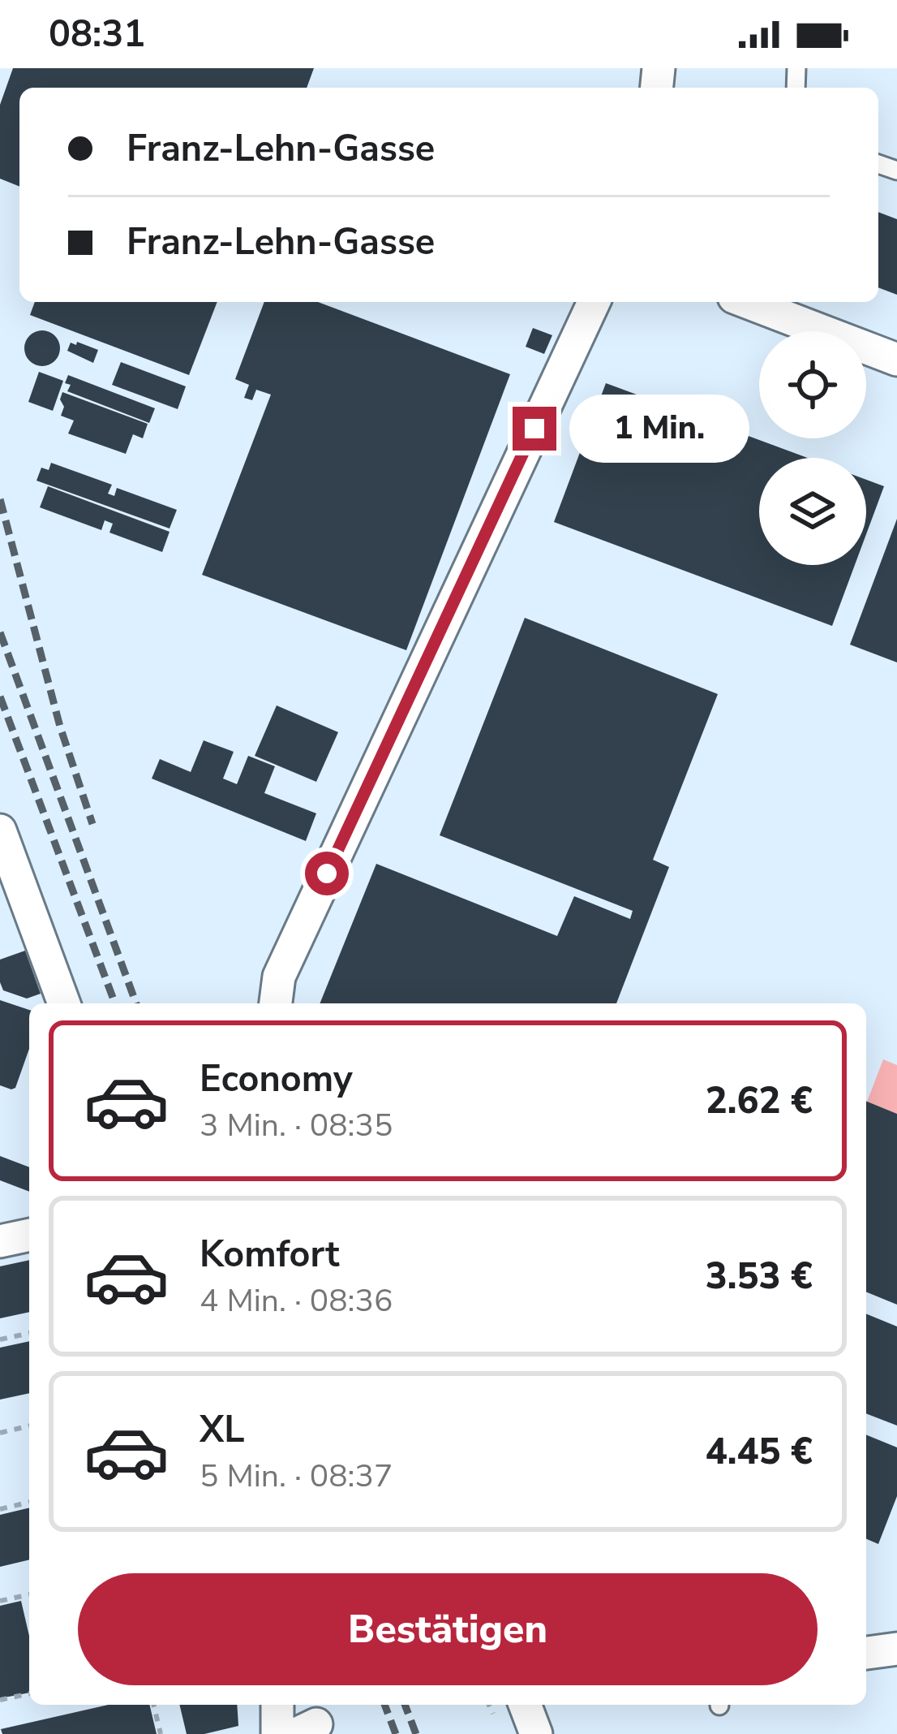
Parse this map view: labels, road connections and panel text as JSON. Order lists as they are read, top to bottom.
{
  "page": {
    "status": "08:31",
    "banner": ["Franz-Lehn-Gasse", "Franz-Lehn-Gasse"],
    "bubble": "1 Min.",
    "list": [
      {
        "name": "Economy",
        "note": "3 Min. · 08:35",
        "value": "2.62 €"
      },
      {
        "name": "Komfort",
        "note": "4 Min. · 08:36",
        "value": "3.53 €"
      },
      {
        "name": "XL",
        "note": "5 Min. · 08:37",
        "value": "4.45 €"
      }
    ],
    "buttons": "Bestätigen"
  }
}
